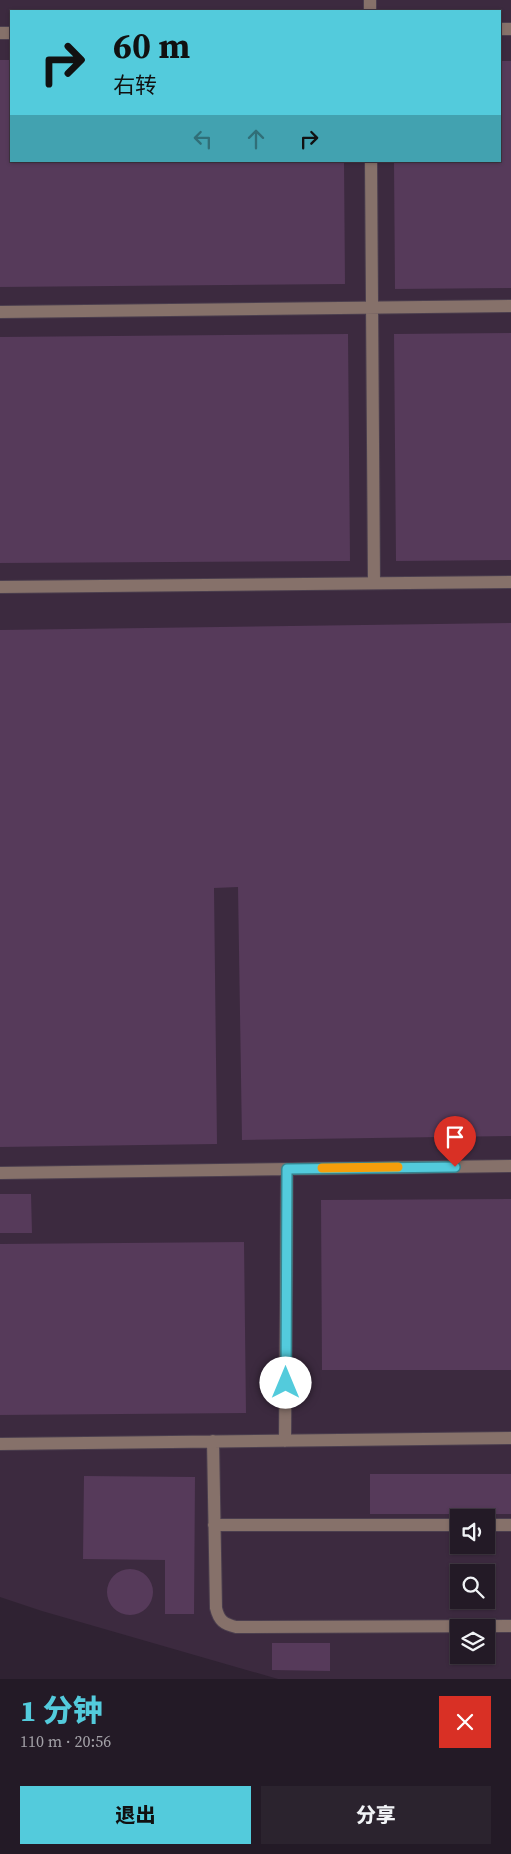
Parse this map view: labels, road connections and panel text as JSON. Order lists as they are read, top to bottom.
{
  "page": {
    "turn": ["60 m", "右转"],
    "heading": ["1 分钟", "110 m · 20:56"],
    "buttons": ["退出", "分享"]
  }
}
